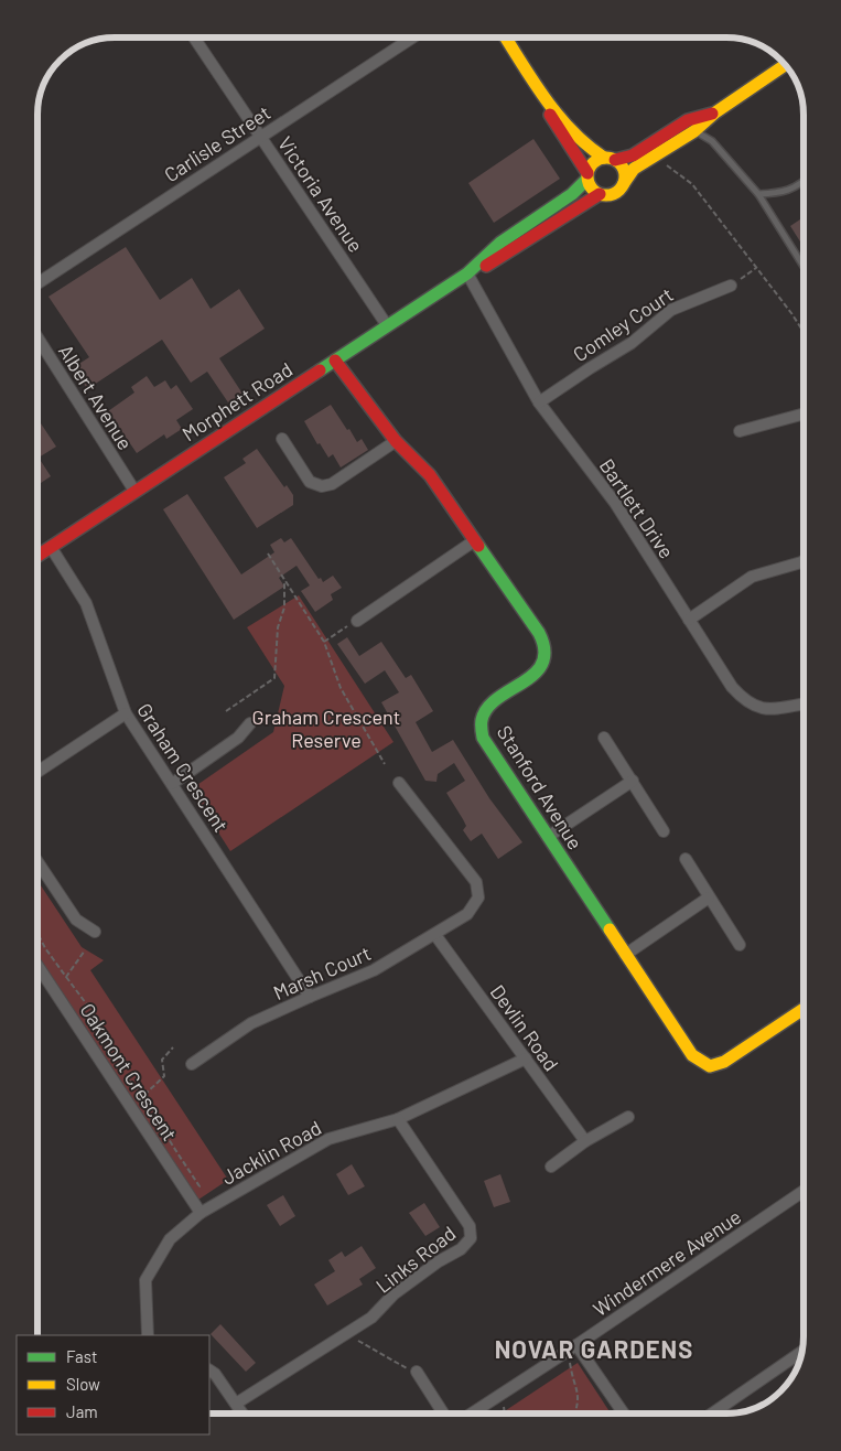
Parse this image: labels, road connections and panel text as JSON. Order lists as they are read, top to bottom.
{
  "streets": {
    "street": [
      "Carlisle Street",
      "Victoria Avenue",
      "Comley Court",
      "Albert Avenue",
      "Morphett Road",
      "Bartlett Drive",
      "Graham Crescent",
      "Stanford Avenue",
      "Marsh Court",
      "Devlin Road",
      "Oakmont Crescent",
      "Jacklin Road",
      "Links Road",
      "Windermere Avenue"
    ]
  },
  "crossings": [
    ["Carlisle Street", "Victoria Avenue"],
    ["Victoria Avenue", "Morphett Road"],
    ["Comley Court", "Bartlett Drive"],
    ["Albert Avenue", "Morphett Road"],
    ["Morphett Road", "Bartlett Drive"],
    ["Morphett Road", "Graham Crescent"],
    ["Morphett Road", "Stanford Avenue"],
    ["Graham Crescent", "Marsh Court"],
    ["Marsh Court", "Devlin Road"],
    ["Devlin Road", "Jacklin Road"],
    ["Oakmont Crescent", "Jacklin Road"],
    ["Jacklin Road", "Links Road"]
  ],
  "districts": ["NOVAR GARDENS"],
  "parks": ["Graham Crescent Reserve"],
  "legend": ["Fast", "Slow", "Jam"]
}
